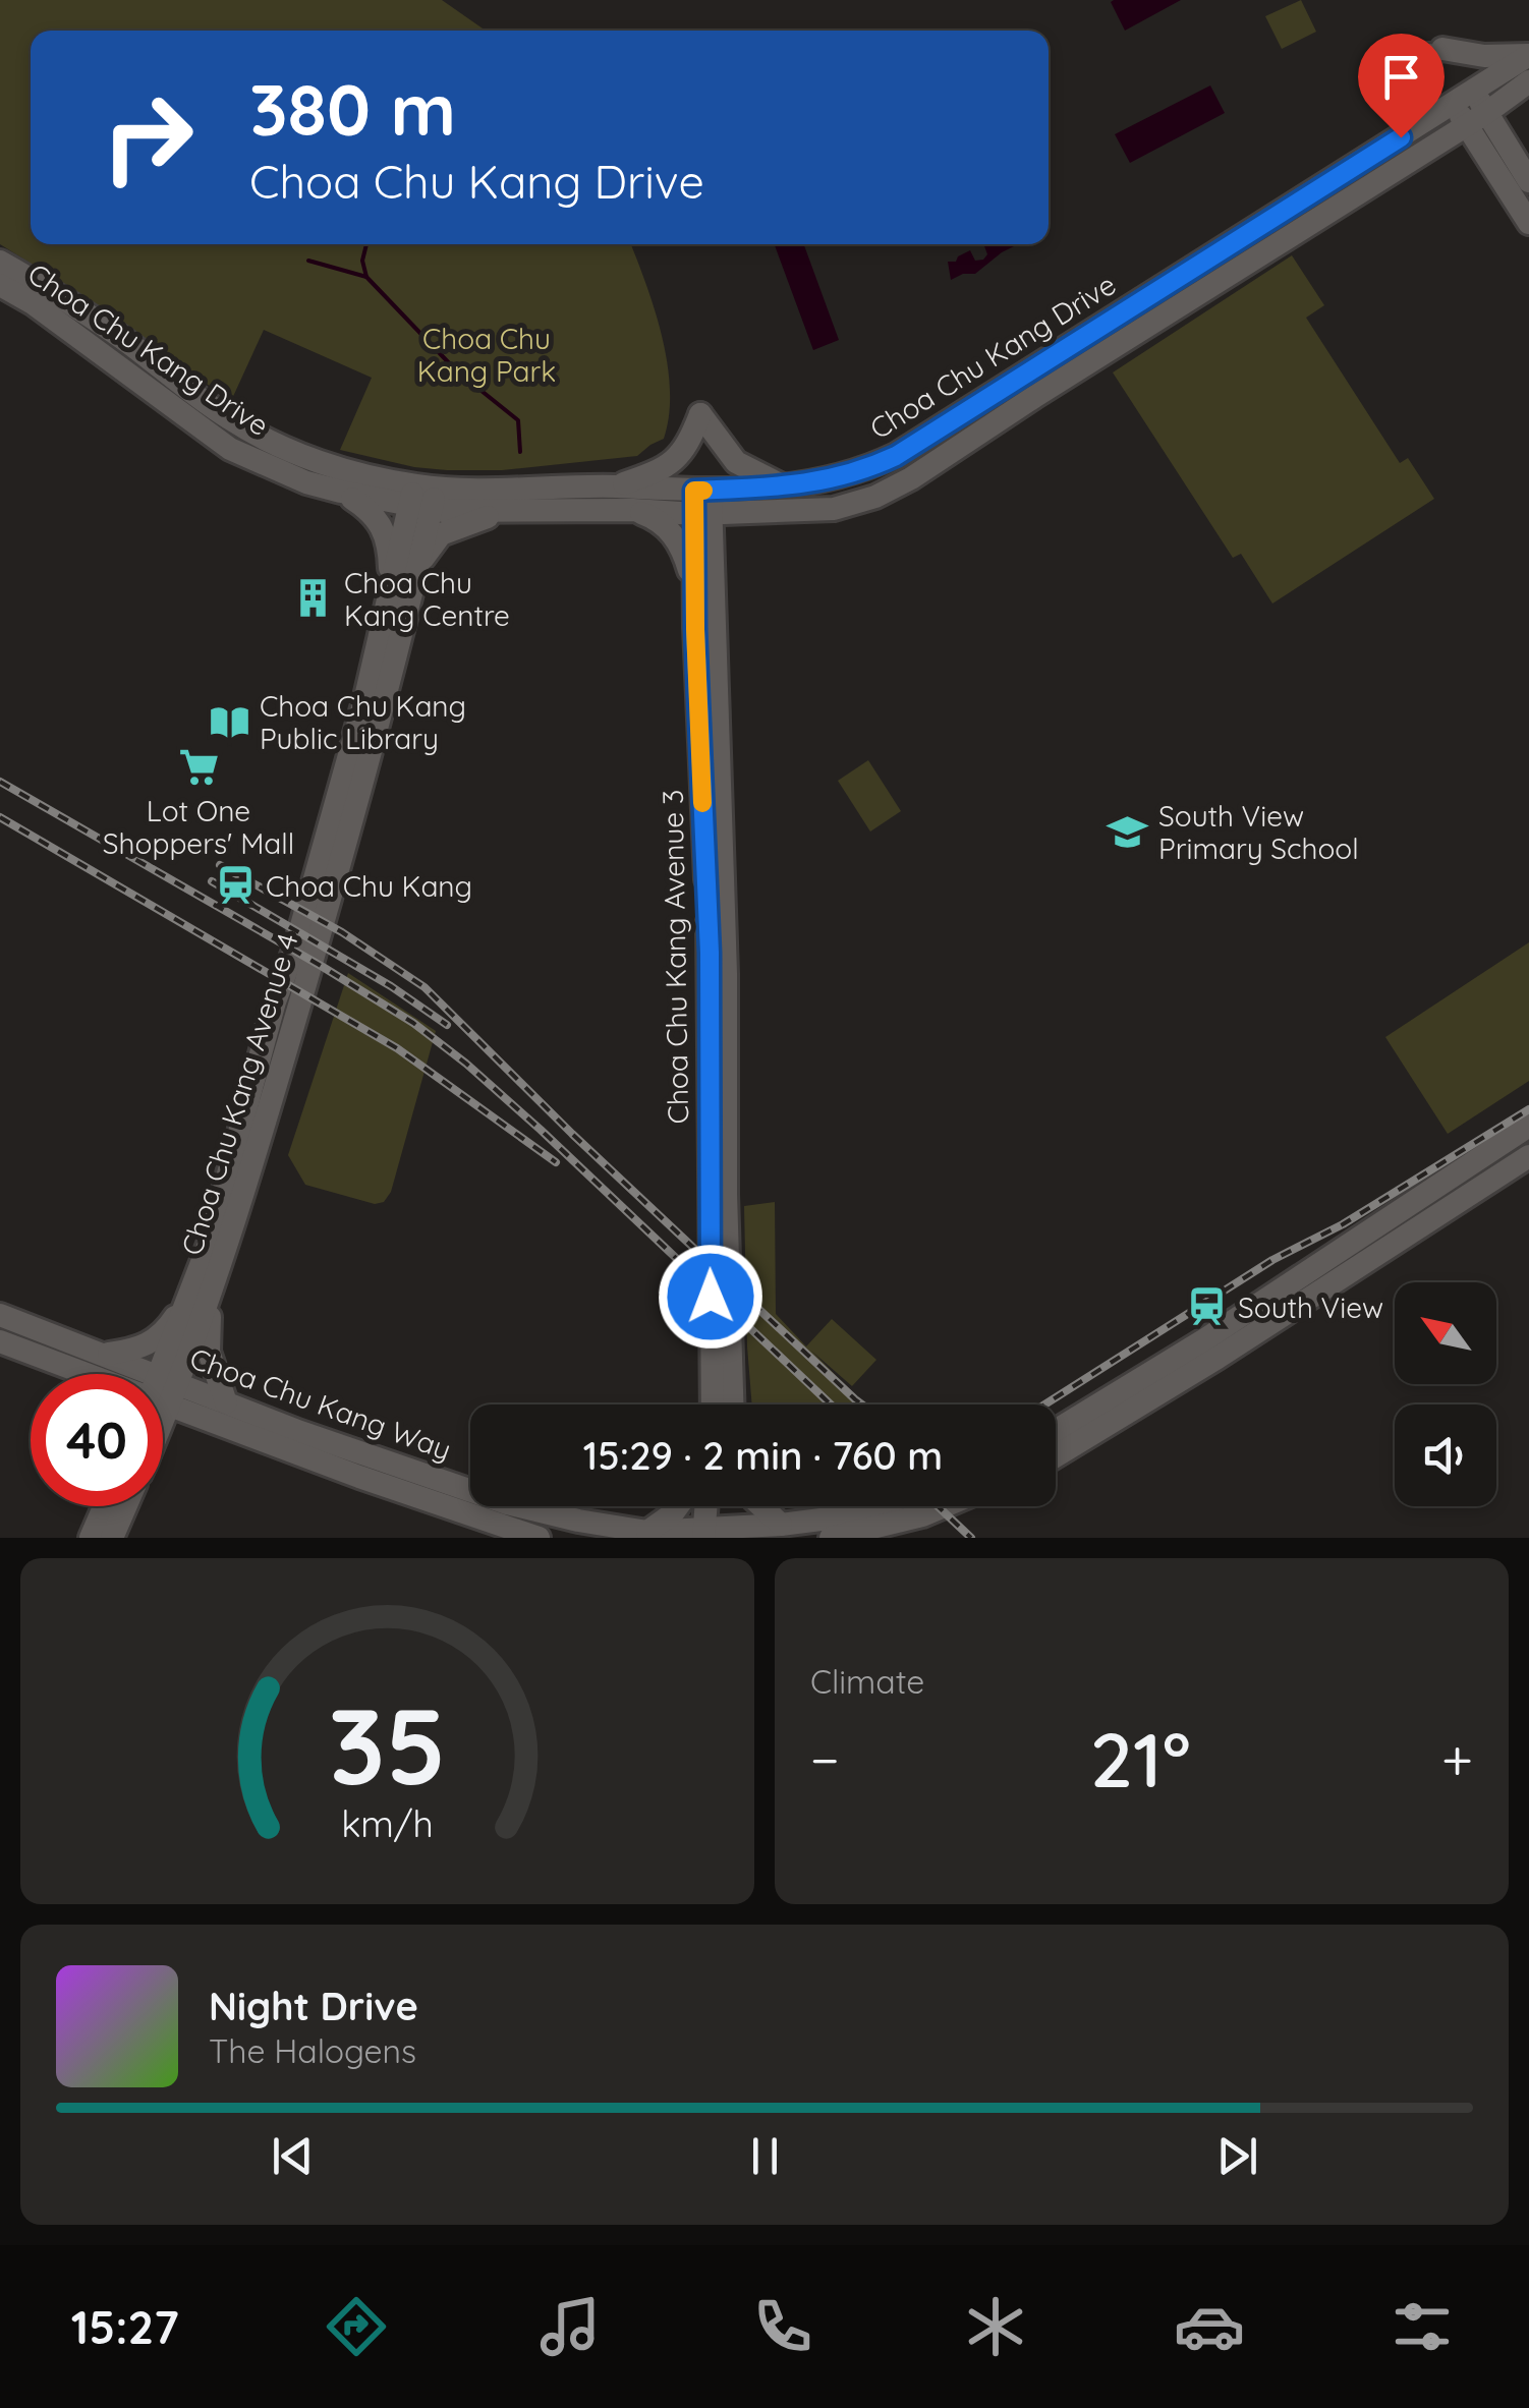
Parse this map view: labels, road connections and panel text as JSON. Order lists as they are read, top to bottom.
{
  "streets": {
    "main road": [
      "Choa Chu Kang Drive",
      "Choa Chu Kang Avenue 3",
      "Choa Chu Kang Avenue 4",
      "Choa Chu Kang Way"
    ]
  },
  "crossings": [
    ["Choa Chu Kang Drive", "Choa Chu Kang Avenue 3"],
    ["Choa Chu Kang Drive", "Choa Chu Kang Avenue 4"],
    ["Choa Chu Kang Avenue 4", "Choa Chu Kang Way"]
  ],
  "parks": ["Choa Chu Kang Park"],
  "places": {
    "building": ["Choa Chu Kang Centre"],
    "library": ["Choa Chu Kang Public Library"],
    "supermarket": ["Lot One Shoppers' Mall"],
    "school or university": ["South View Primary School"],
    "station": ["Choa Chu Kang", "South View"]
  },
  "north": "top left",
  "page": {
    "turn": ["380 m", "Choa Chu Kang Drive"],
    "limit": "40",
    "trip": "15:29 · 2 min · 760 m",
    "tile": "Climate",
    "heat": ["−", "21°", "+"],
    "song": ["Night Drive", "The Halogens"],
    "tabs": "15:27",
    "gauge": ["35", "km/h"]
  }
}
